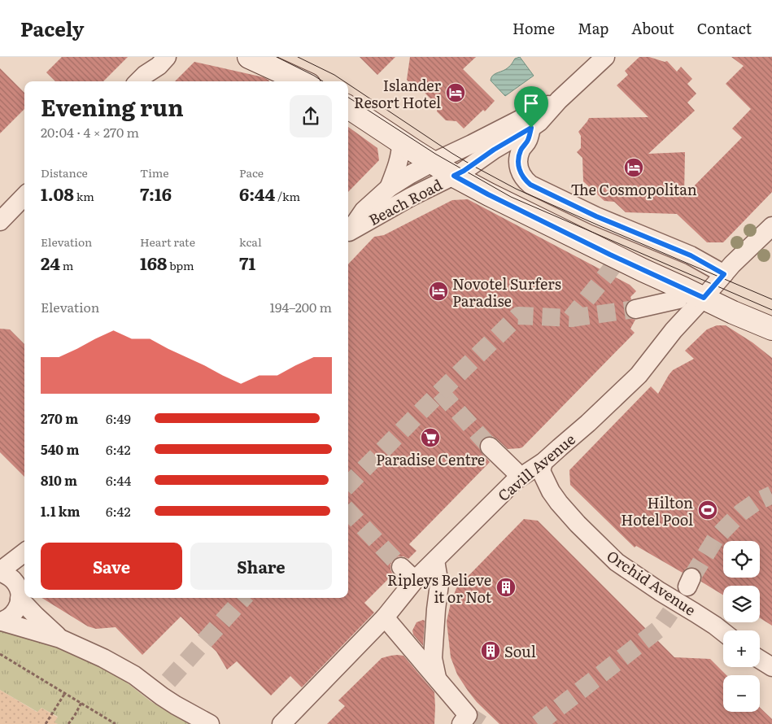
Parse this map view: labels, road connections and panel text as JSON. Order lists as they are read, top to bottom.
{
  "streets": {
    "street": ["Beach Road", "Cavill Avenue", "Orchid Avenue"]
  },
  "crossings": [
    ["Cavill Avenue", "Orchid Avenue"]
  ],
  "places": {
    "hotel": ["Islander Resort Hotel", "The Cosmopolitan", "Novotel Surfers Paradise"],
    "supermarket": ["Paradise Centre"],
    "sports": ["Hilton Hotel Pool"],
    "building": ["Ripleys Believe it or Not", "Soul"]
  },
  "page": {
    "header": "Pacely",
    "nav": [
      "Home",
      "Map",
      "About",
      "Contact"
    ],
    "heading": ["Evening run", "20:04 · 4 × 270 m"],
    "stats": [
      ["Distance", "1.08 km"],
      ["Time", "7:16"],
      ["Pace", "6:44 /km"],
      ["Elevation", "24 m"],
      ["Heart rate", "168 bpm"],
      ["kcal", "71"]
    ],
    "chart": ["Elevation", "194–200 m"],
    "list": [
      {
        "name": "270 m",
        "note": "6:49"
      },
      {
        "name": "540 m",
        "note": "6:42"
      },
      {
        "name": "810 m",
        "note": "6:44"
      },
      {
        "name": "1.1 km",
        "note": "6:42"
      }
    ],
    "buttons": ["Save", "Share"],
    "map_buttons": ["+", "−"]
  }
}
